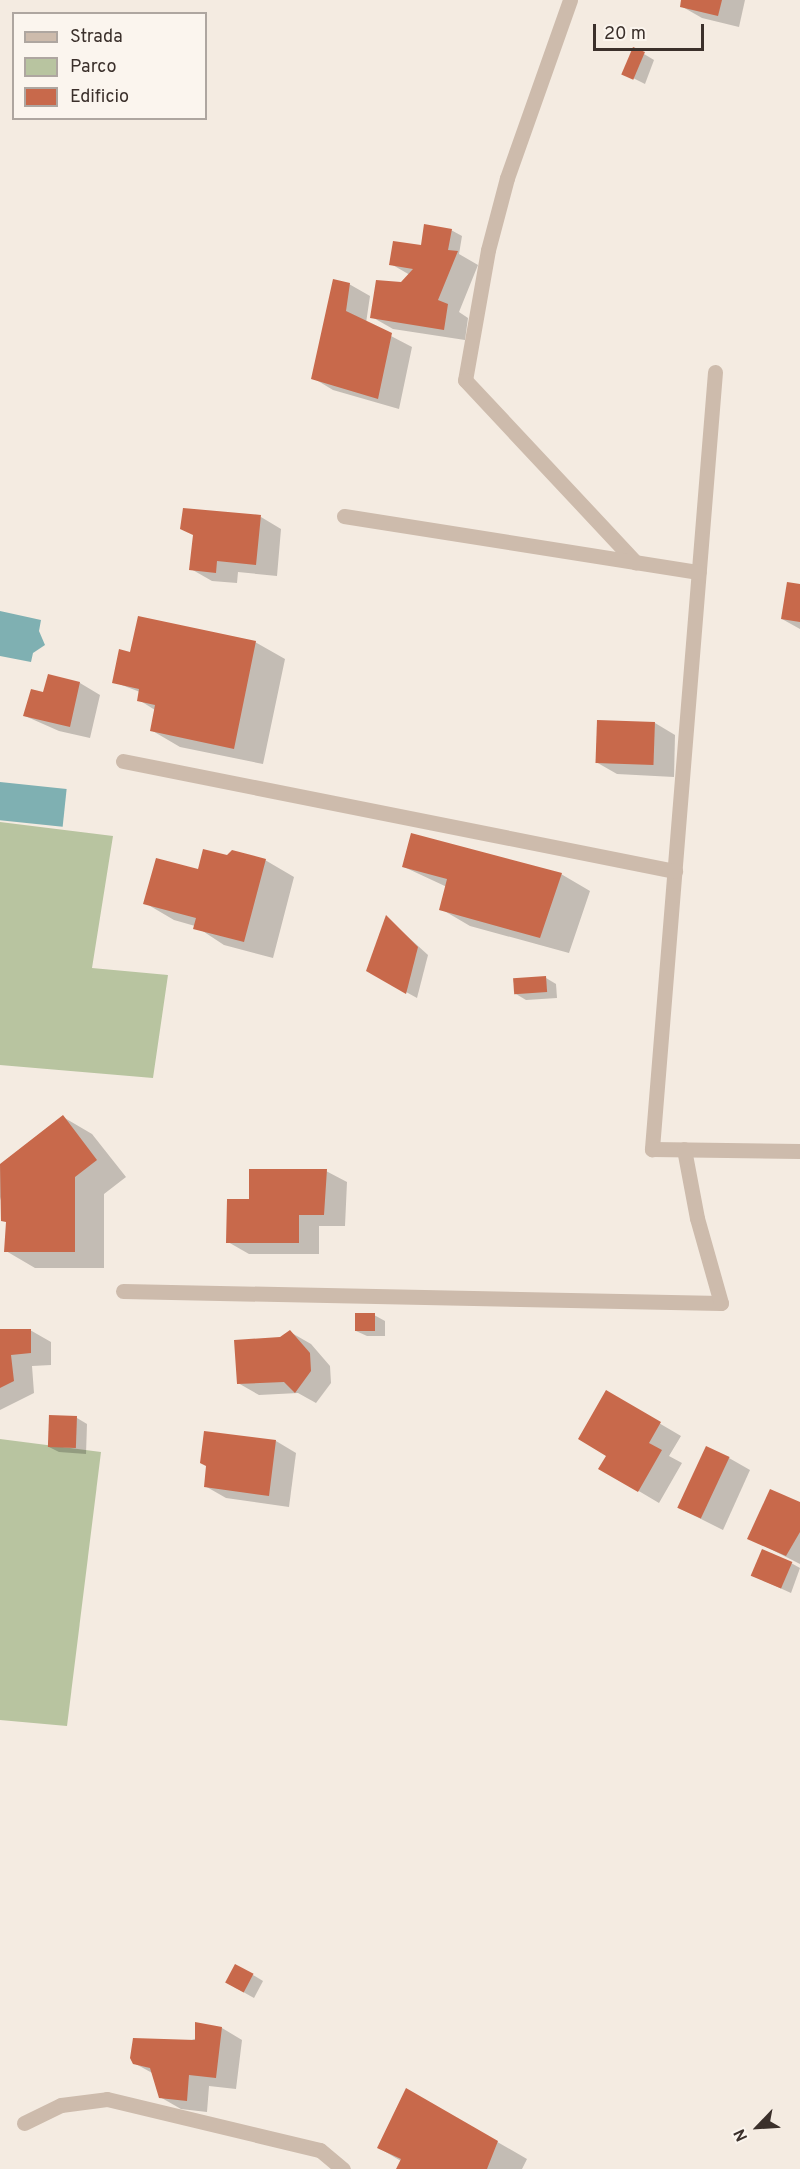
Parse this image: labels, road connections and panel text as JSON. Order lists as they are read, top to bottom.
{
  "legend": ["Strada", "Parco", "Edificio"],
  "scale_bar": "20 m",
  "north": "bottom left"
}
